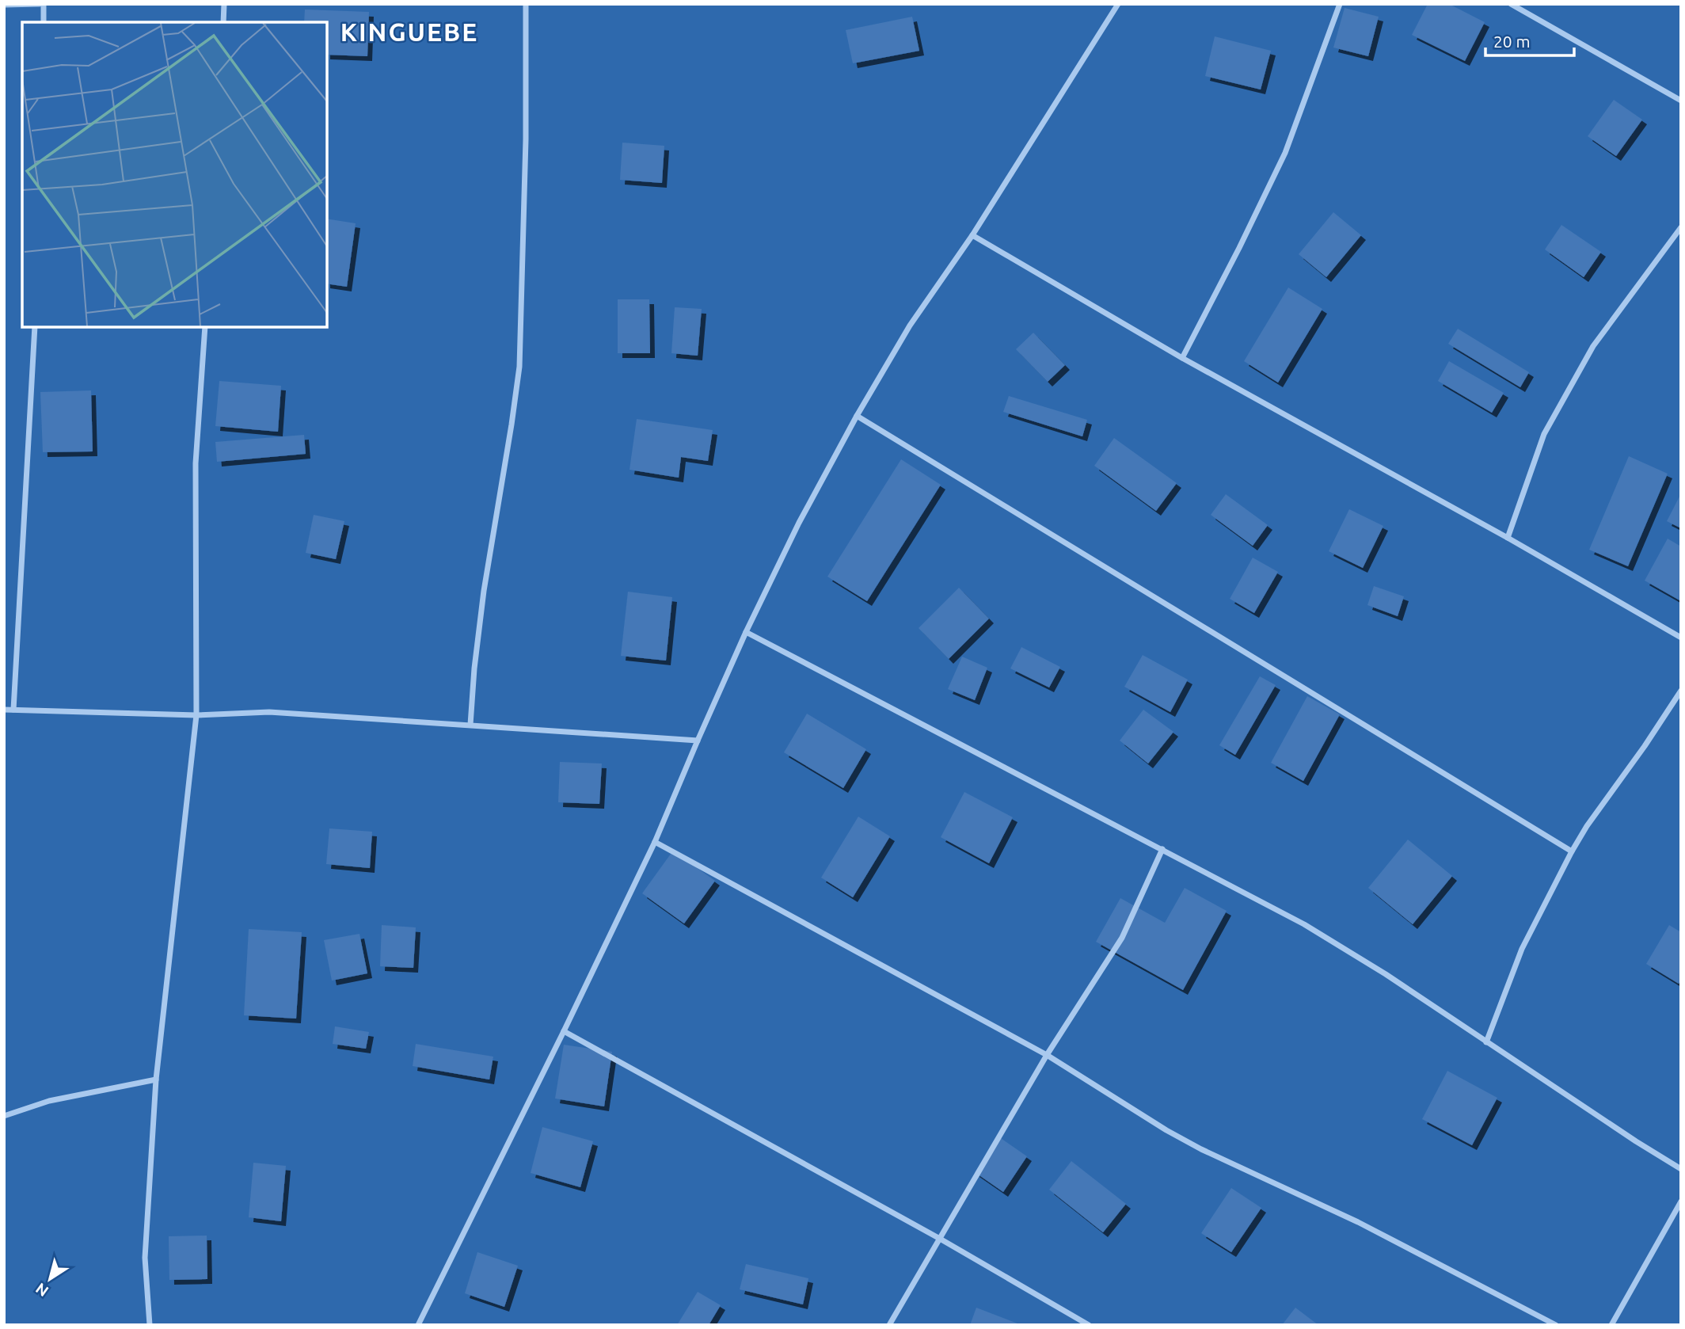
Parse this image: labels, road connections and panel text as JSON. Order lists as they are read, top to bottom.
{
  "districts": ["KINGUEBE"],
  "scale_bar": "20 m",
  "north": "bottom left"
}
